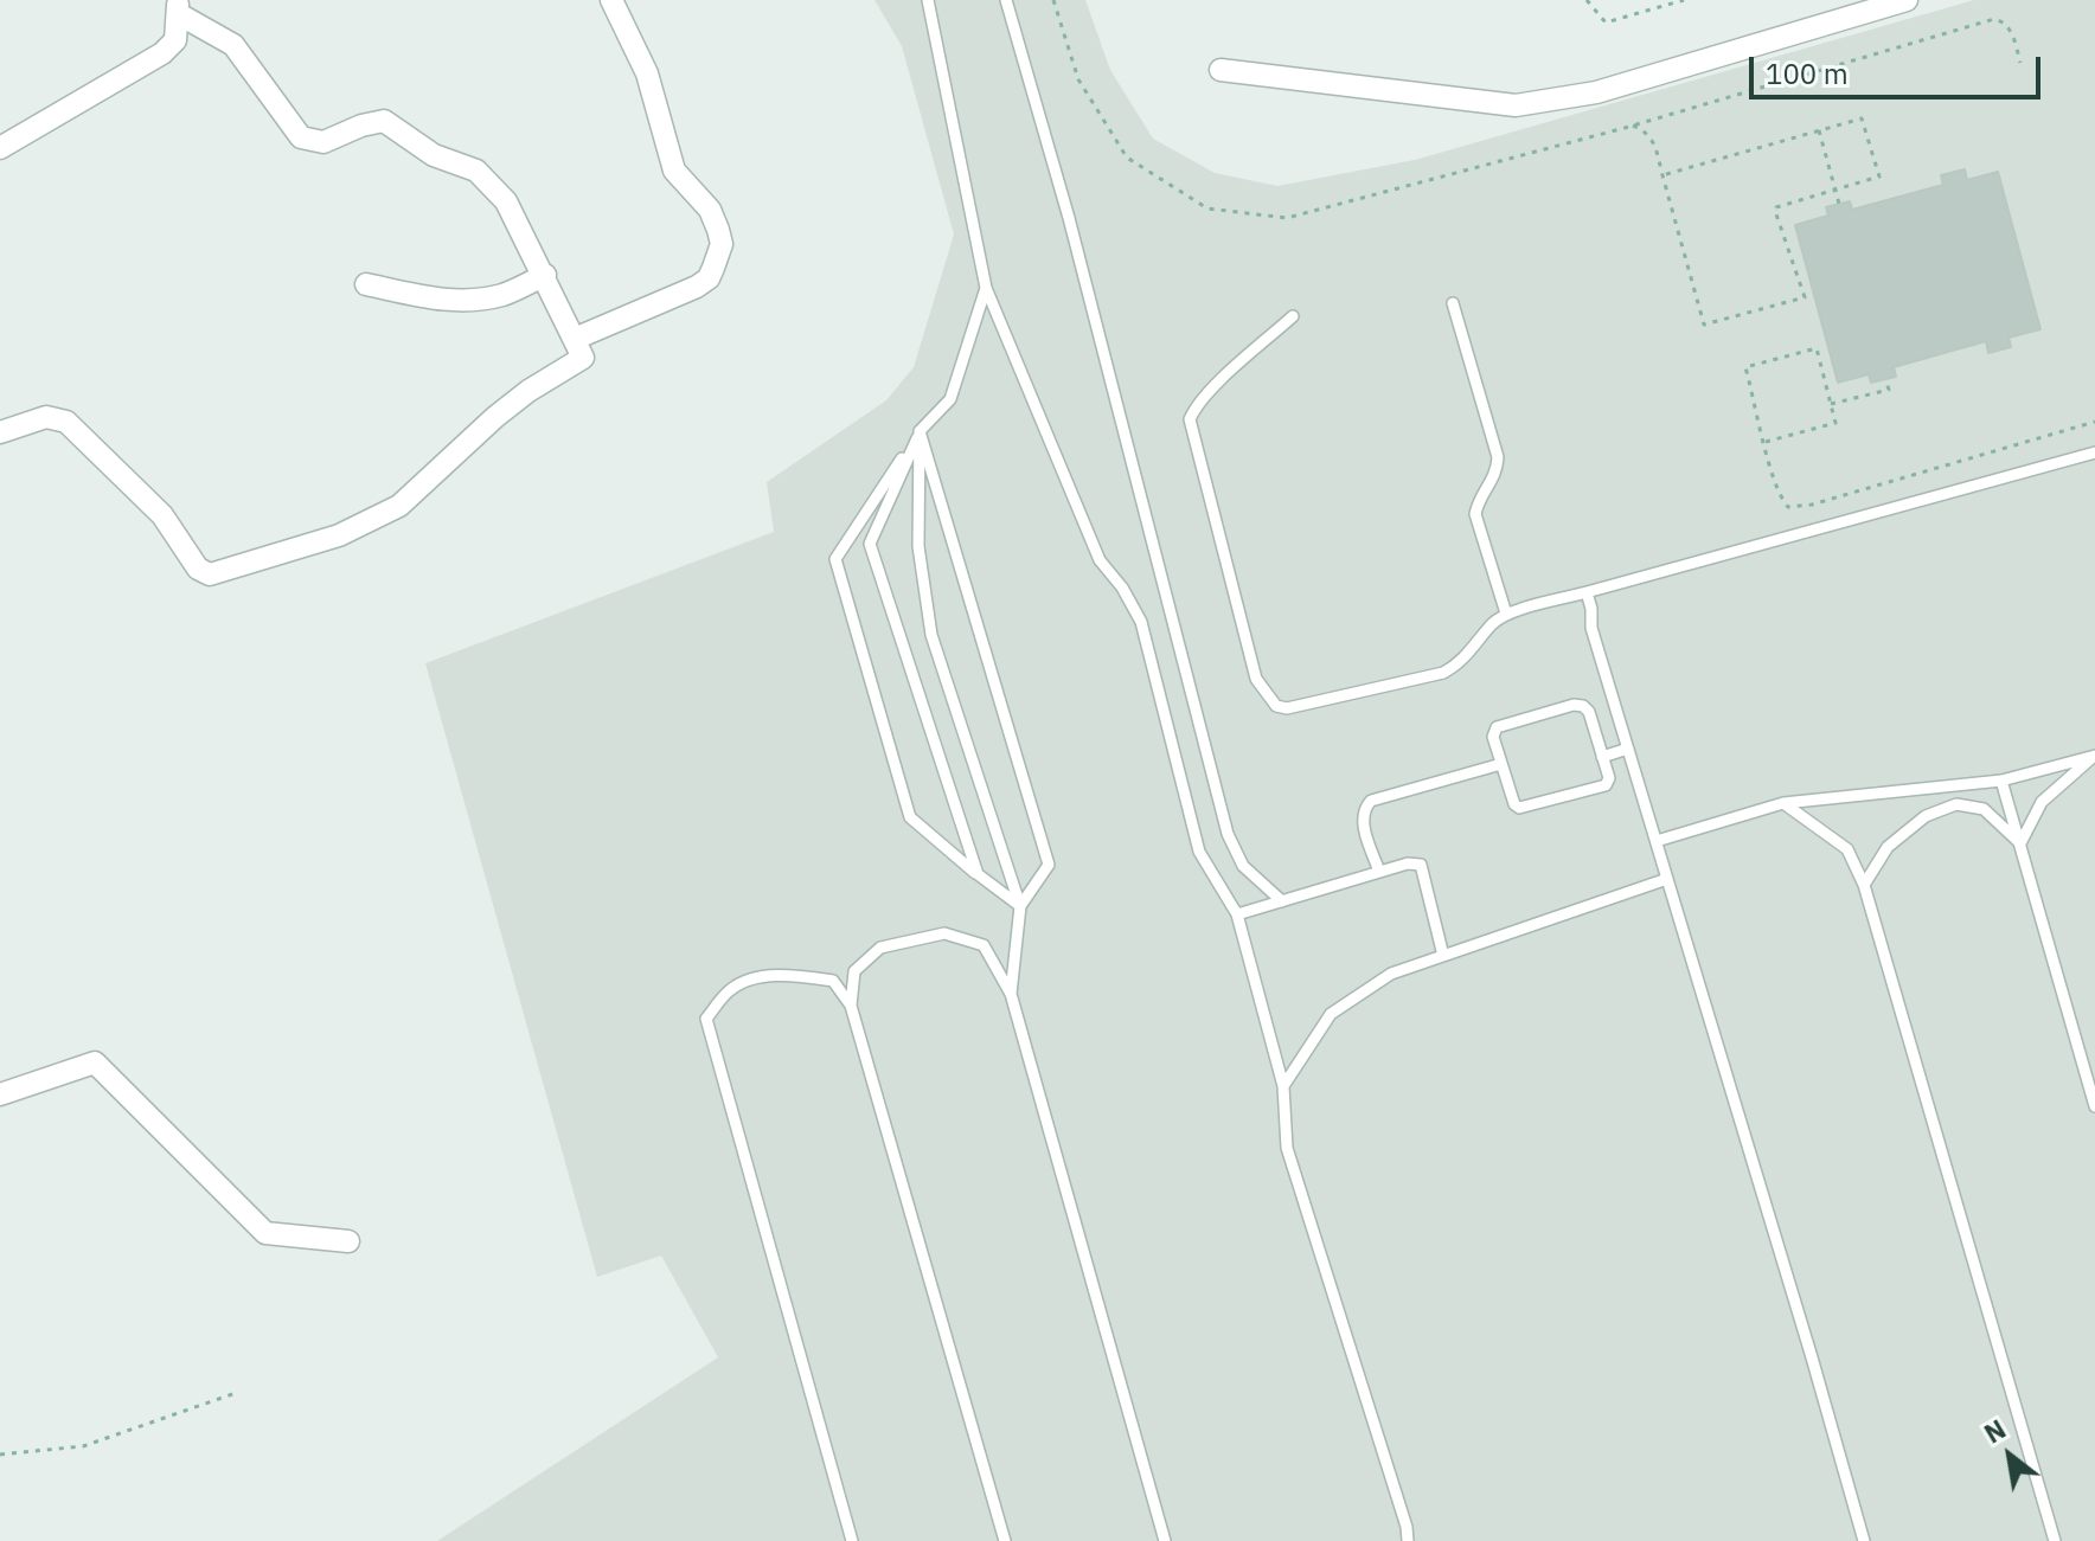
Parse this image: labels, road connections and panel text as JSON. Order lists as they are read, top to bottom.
{
  "scale_bar": "100 m",
  "north": "top left"
}
